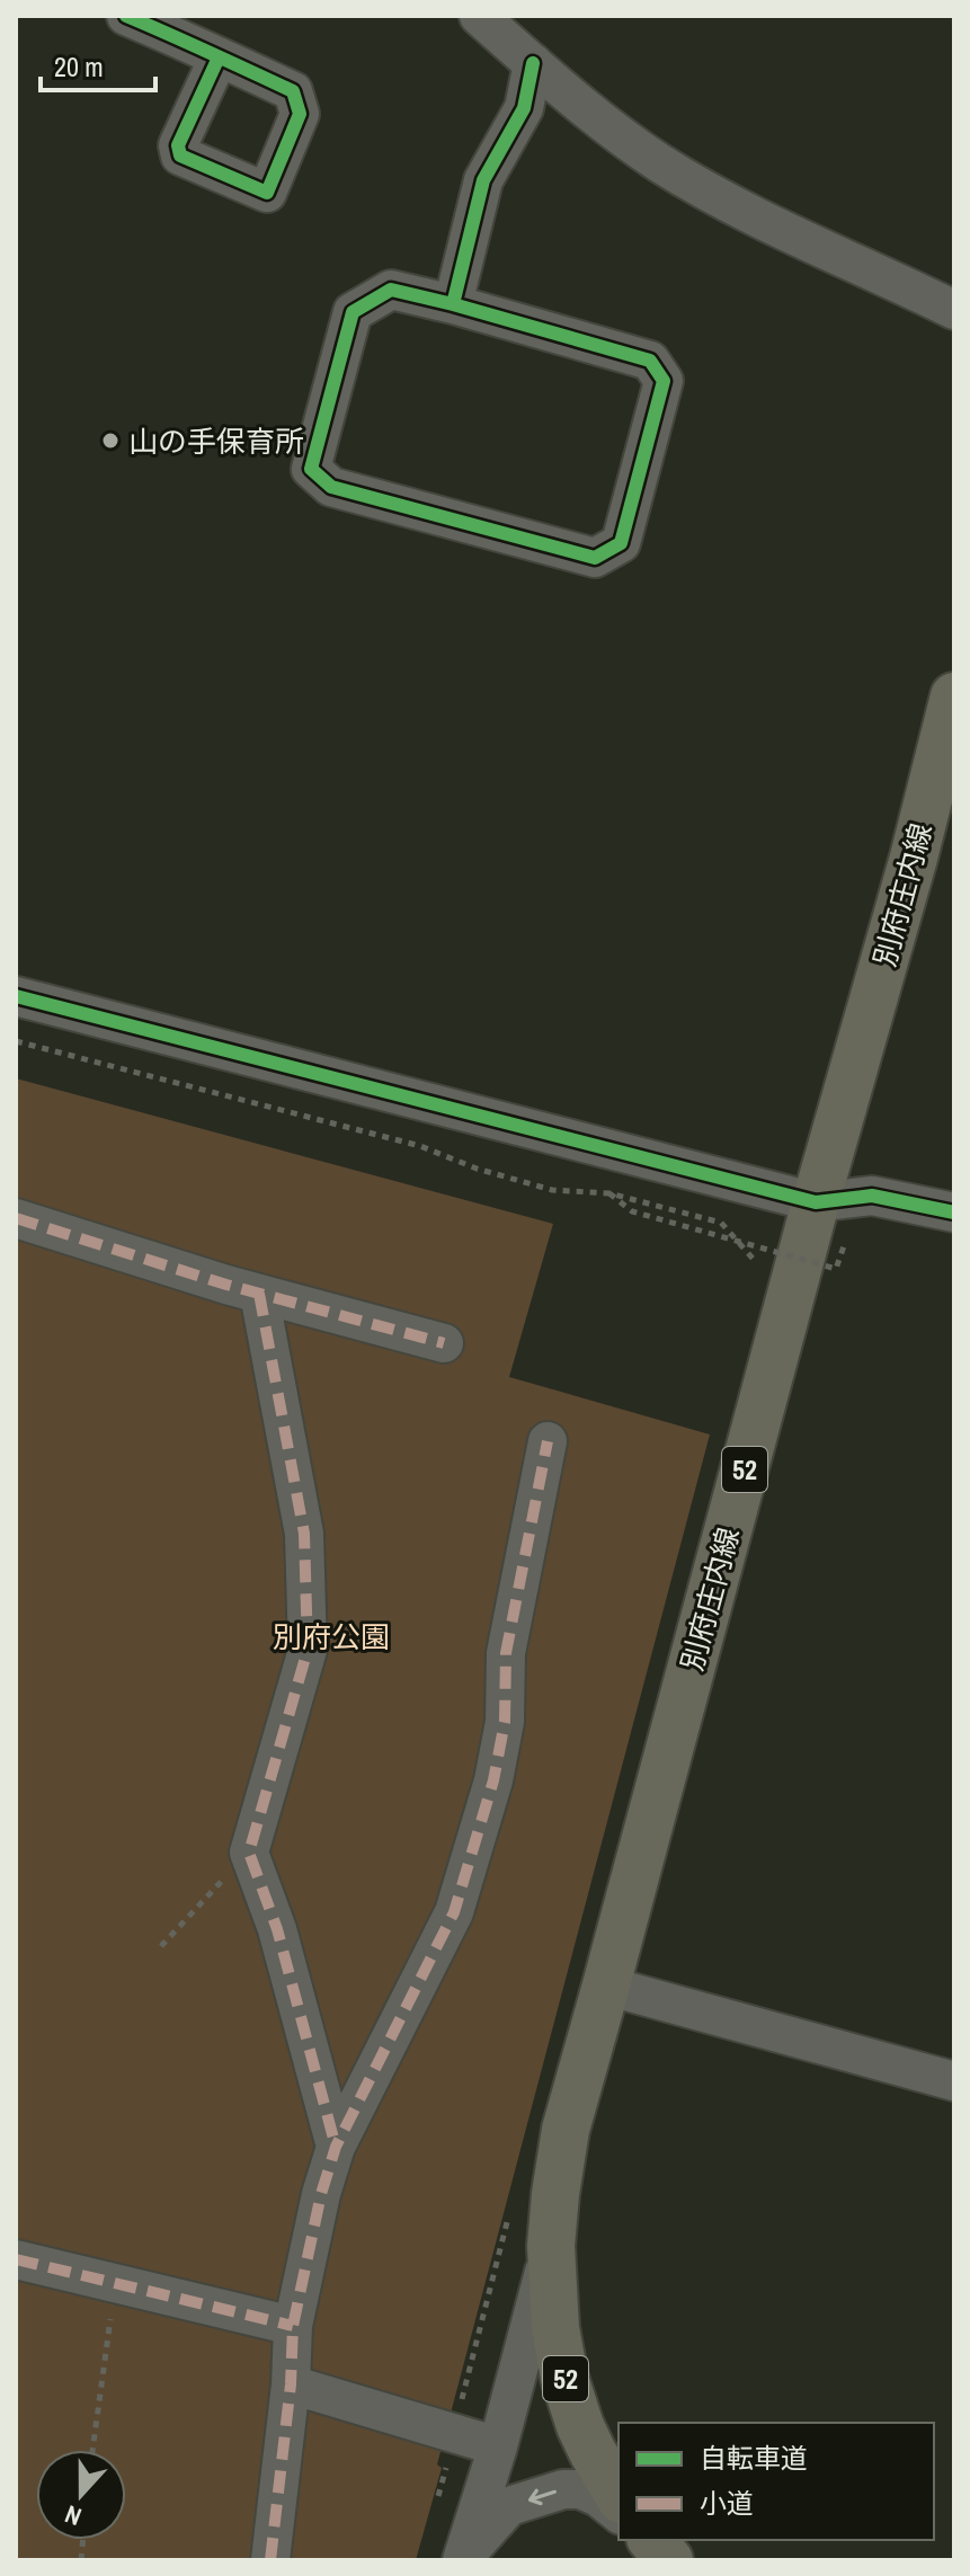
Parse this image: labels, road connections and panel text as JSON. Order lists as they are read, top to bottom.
{
  "streets": {
    "main road": ["別府庄内線", "52"]
  },
  "parks": ["別府公園"],
  "places": ["山の手保育所"],
  "legend": ["自転車道", "小道"],
  "scale_bar": "20 m",
  "north": "bottom"
}
